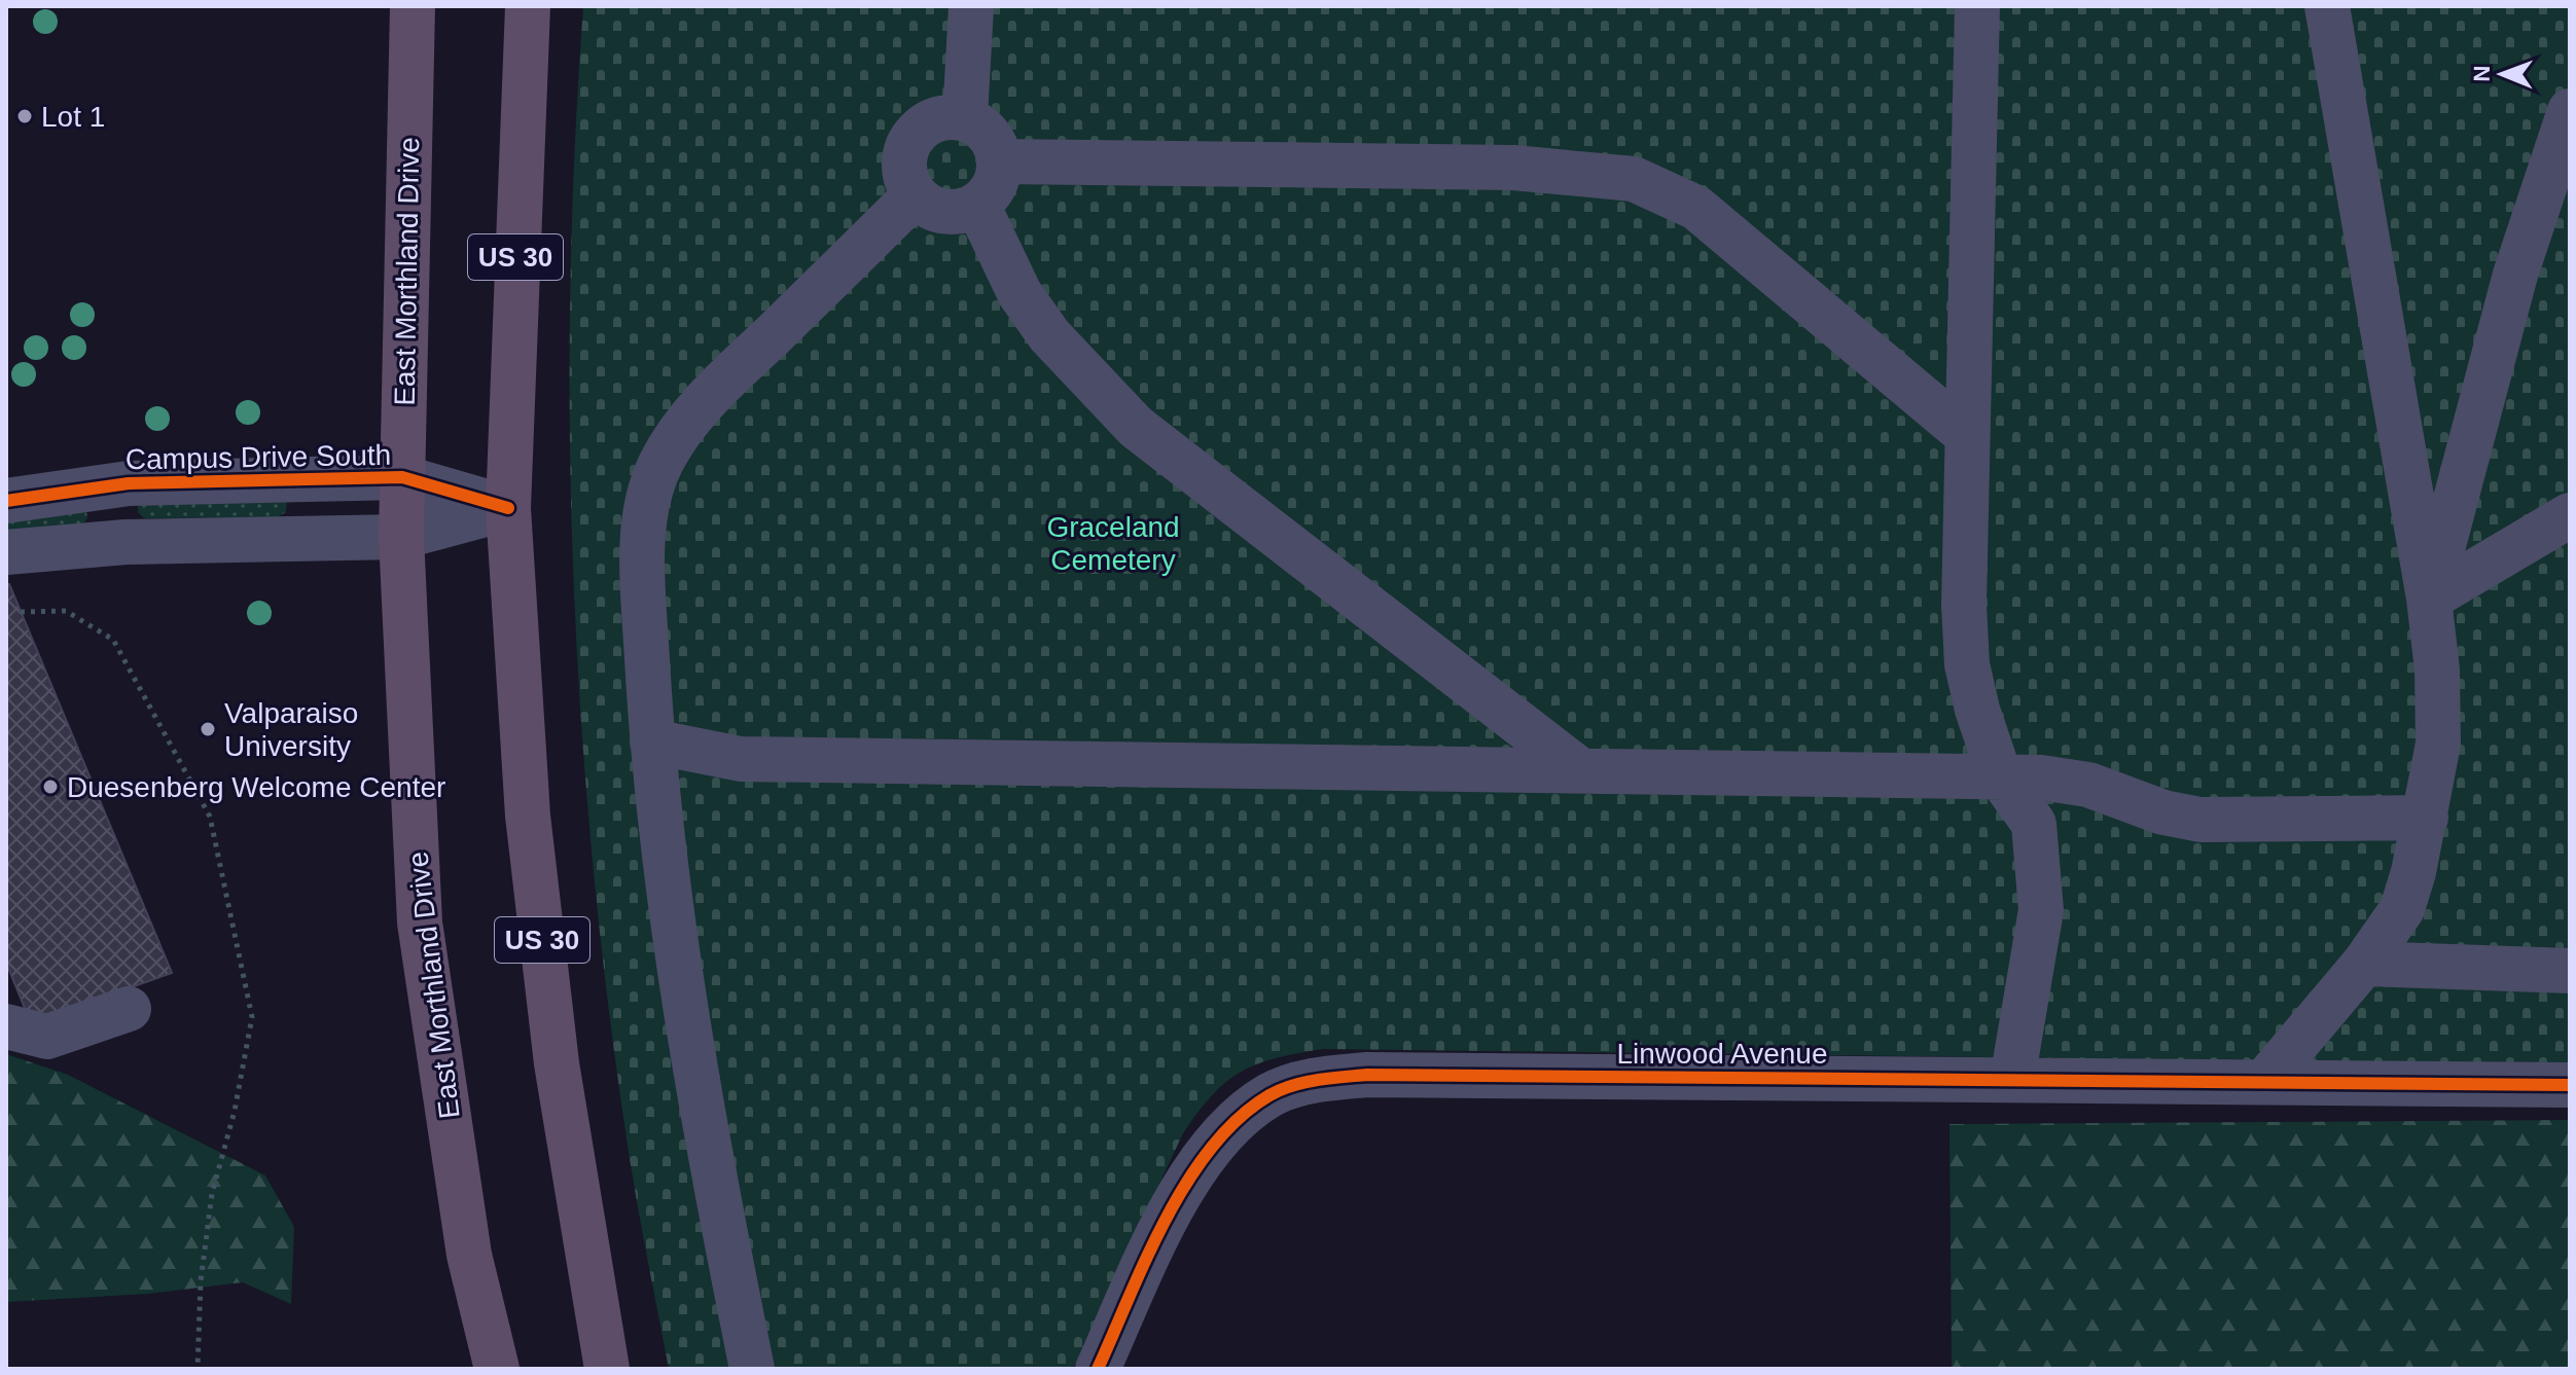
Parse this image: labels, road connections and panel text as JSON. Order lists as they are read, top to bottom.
{
  "streets": {
    "highway": ["US 30", "East Morthland Drive"],
    "street": ["Campus Drive South", "Linwood Avenue"]
  },
  "crossings": [
    ["US 30", "Campus Drive South"],
    ["East Morthland Drive", "Campus Drive South"]
  ],
  "parks": ["Graceland Cemetery"],
  "places": ["Lot 1", "Valparaiso University", "Duesenberg Welcome Center"],
  "north": "left"
}
